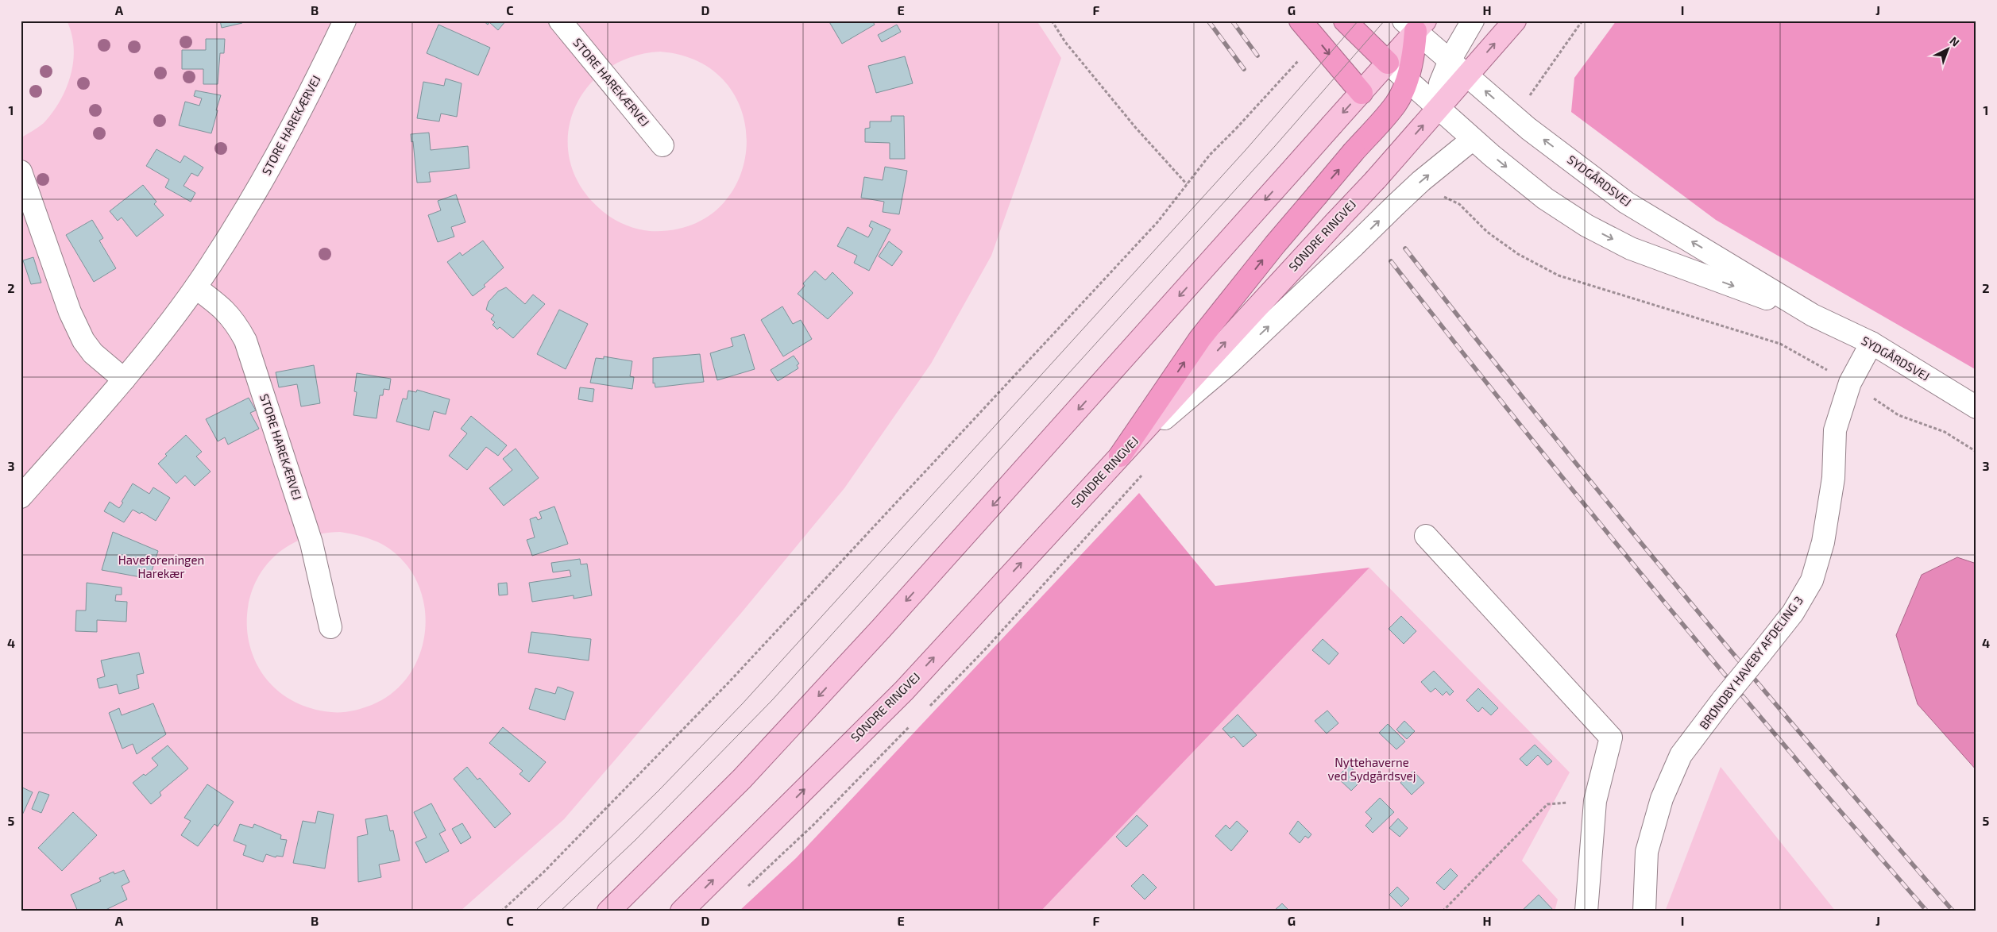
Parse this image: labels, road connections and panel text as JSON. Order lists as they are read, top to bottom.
{
  "streets": {
    "main road": ["SØNDRE RINGVEJ"],
    "street": ["STORE HAREKÆRVEJ", "SYDGÅRDSVEJ", "BRØNDBY HAVEBY AFDELING 3"]
  },
  "crossings": [
    ["SYDGÅRDSVEJ", "SØNDRE RINGVEJ"],
    ["SYDGÅRDSVEJ", "BRØNDBY HAVEBY AFDELING 3"]
  ],
  "parks": ["Haveforeningen Harekær", "Nyttehaverne ved Sydgårdsvej"],
  "north": "top right",
  "grid": {
    "columns": [
      "A",
      "B",
      "C",
      "D",
      "E",
      "F",
      "G",
      "H",
      "I",
      "J"
    ],
    "rows": [
      "1",
      "2",
      "3",
      "4",
      "5"
    ]
  }
}
